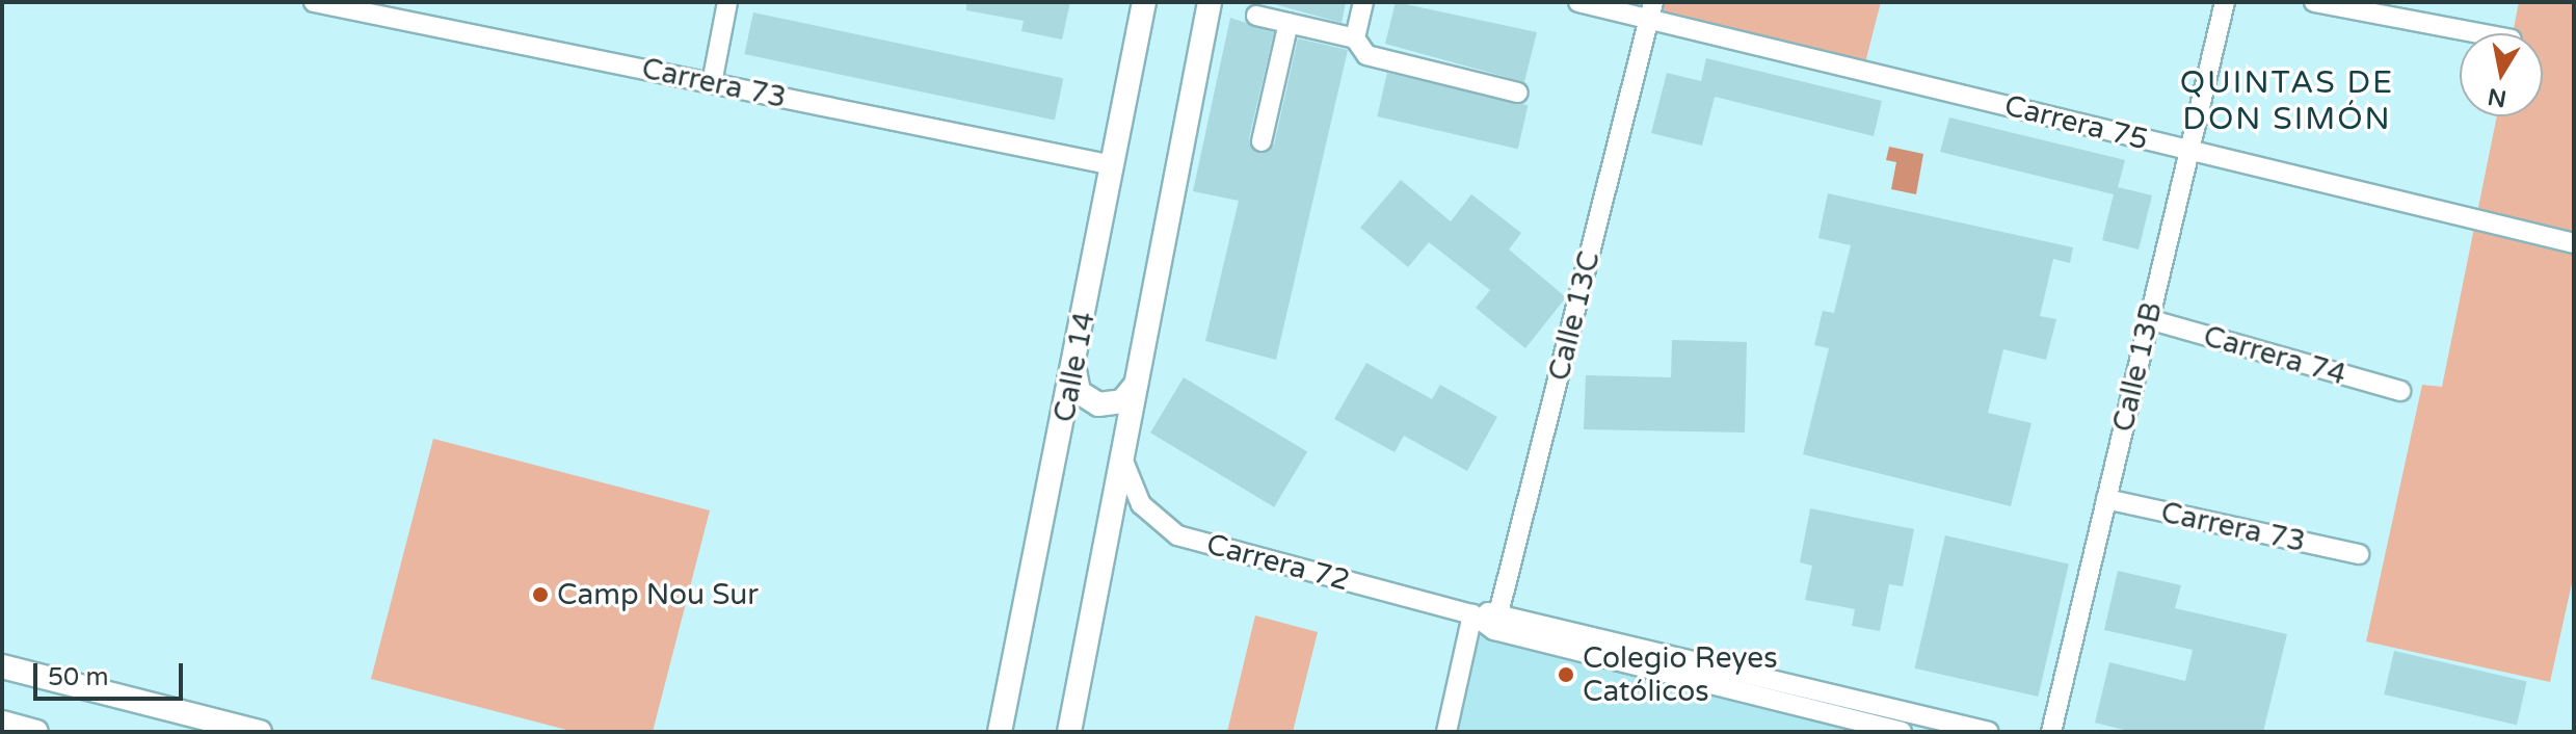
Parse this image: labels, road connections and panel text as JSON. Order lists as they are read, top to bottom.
{
  "streets": {
    "street": [
      "Carrera 73",
      "Carrera 75",
      "Calle 13C",
      "Carrera 74",
      "Calle 14",
      "Calle 13B",
      "Carrera 72"
    ]
  },
  "crossings": [
    ["Carrera 73", "Calle 14"],
    ["Carrera 73", "Calle 13B"],
    ["Carrera 75", "Calle 13C"],
    ["Carrera 75", "Calle 13B"],
    ["Calle 13C", "Carrera 72"],
    ["Carrera 74", "Calle 13B"]
  ],
  "districts": ["QUINTAS DE DON SIMÓN"],
  "places": ["Camp Nou Sur", "Colegio Reyes Católicos"],
  "scale_bar": "50 m",
  "north": "bottom"
}
